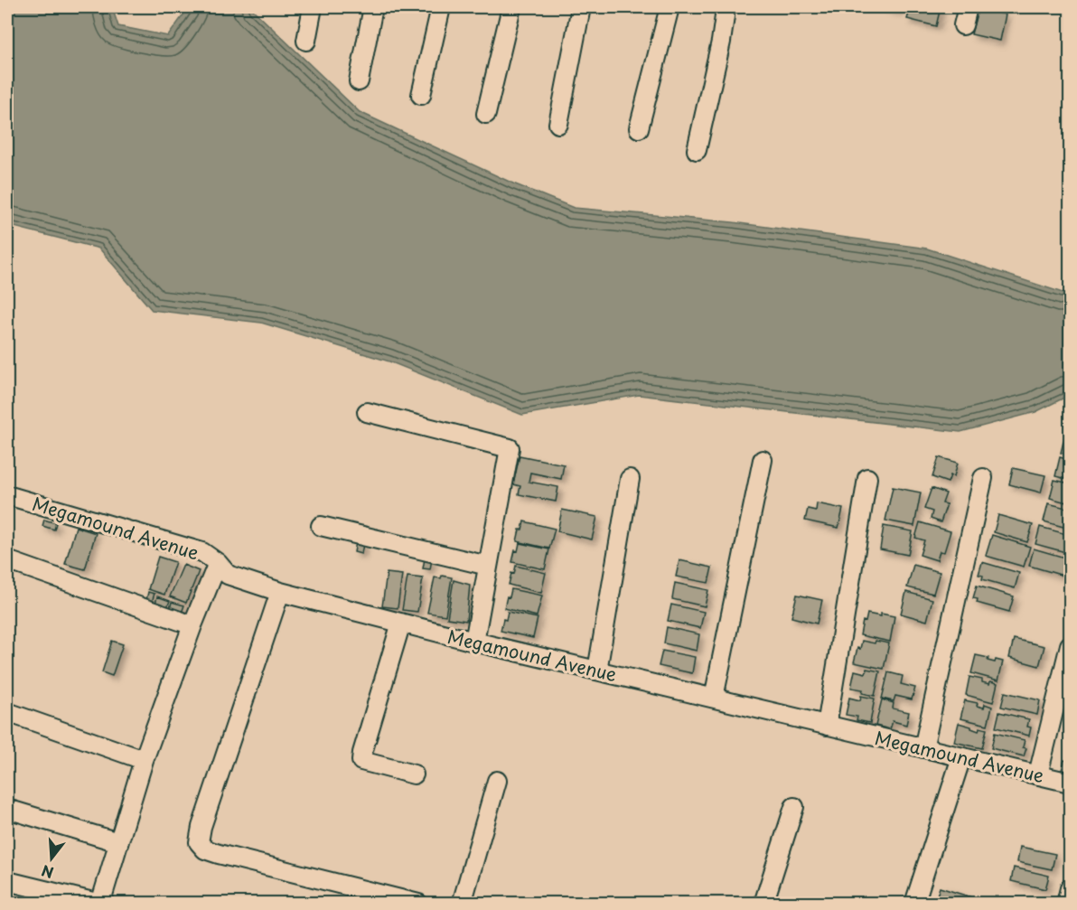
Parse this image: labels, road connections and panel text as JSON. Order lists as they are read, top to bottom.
{
  "streets": {
    "street": ["Megamound Avenue"]
  },
  "north": "bottom"
}
